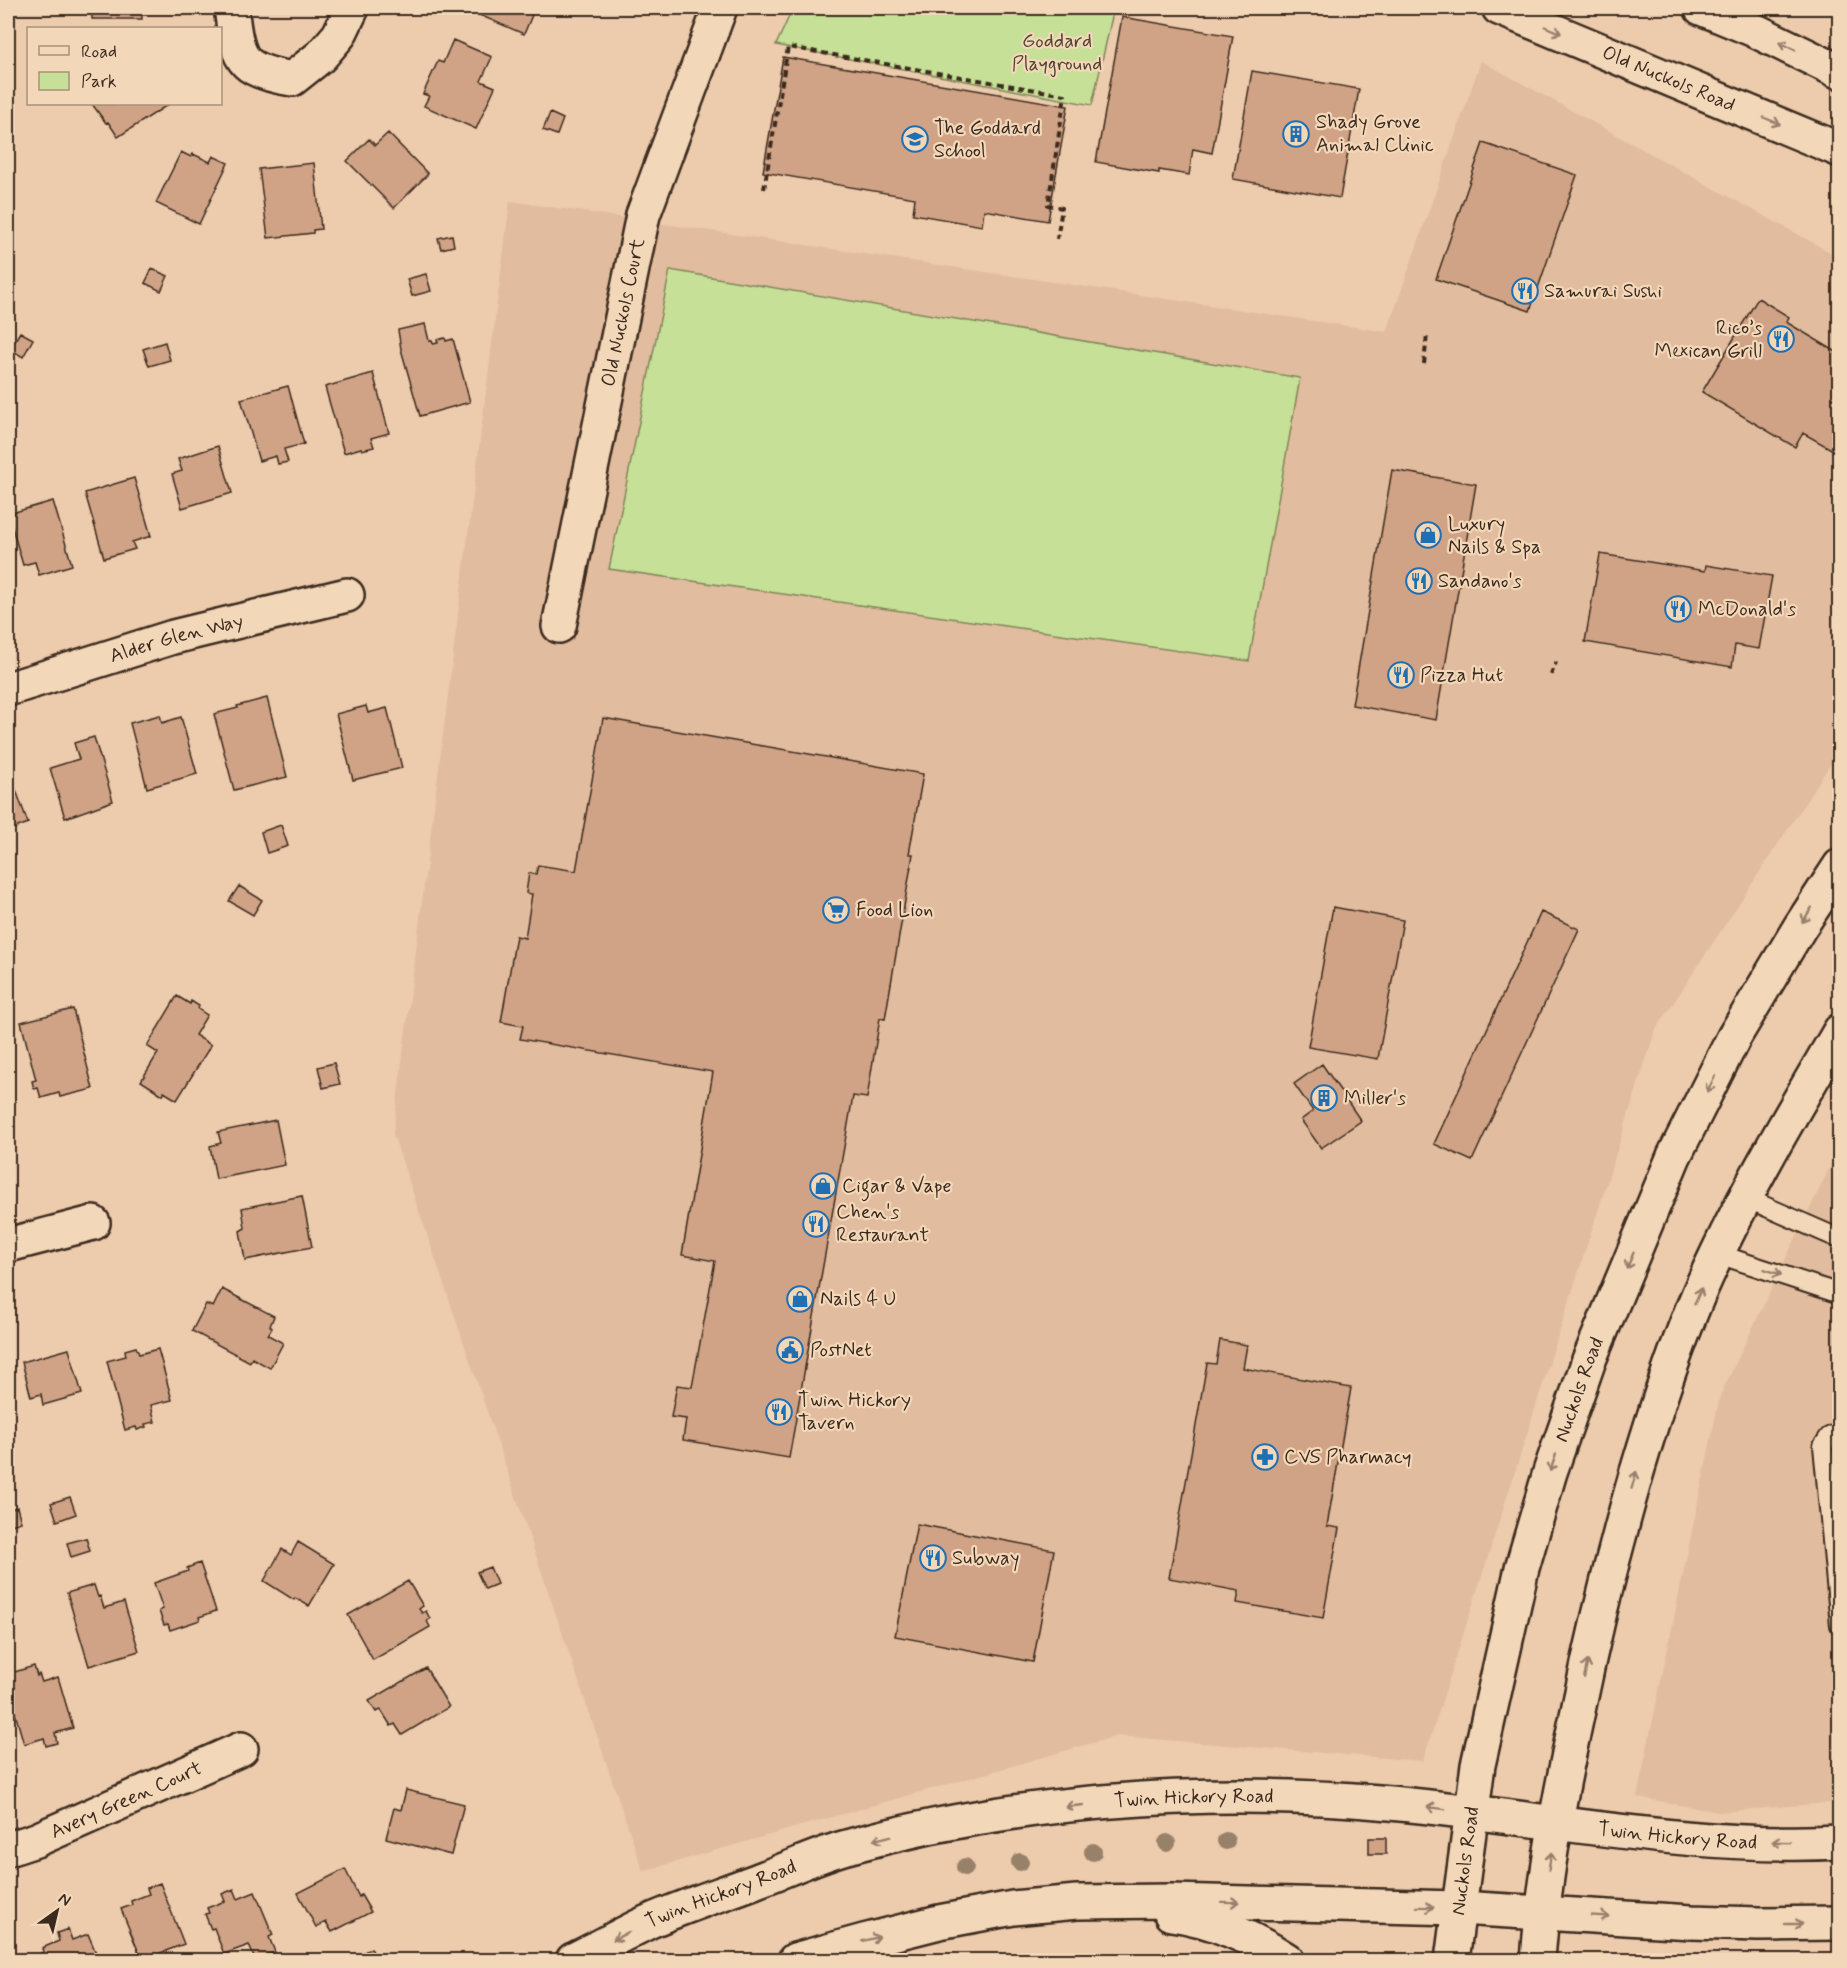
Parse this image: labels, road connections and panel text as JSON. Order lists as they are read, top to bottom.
{
  "streets": {
    "main road": [
      "Old Nuckols Road",
      "Old Nuckols Court",
      "Alder Glen Way",
      "Nuckols Road",
      "Avery Green Court",
      "Twin Hickory Road"
    ]
  },
  "crossings": [
    ["Nuckols Road", "Twin Hickory Road"]
  ],
  "parks": ["Goddard Playground"],
  "places": {
    "building": ["Shady Grove Animal Clinic", "Miller's"],
    "school or university": ["The Goddard School"],
    "restaurant": [
      "Samurai Sushi",
      "Rico’s Mexican Grill",
      "Sandano's",
      "McDonald's",
      "Pizza Hut",
      "Chen's Restaurant",
      "Twin Hickory Tavern",
      "Subway"
    ],
    "shop": ["Luxury Nails & Spa", "Cigar & Vape", "Nails 4 U"],
    "supermarket": ["Food Lion"],
    "public building": ["PostNet"],
    "pharmacy": ["CVS Pharmacy"]
  },
  "legend": ["Road", "Park"],
  "north": "top right"
}
